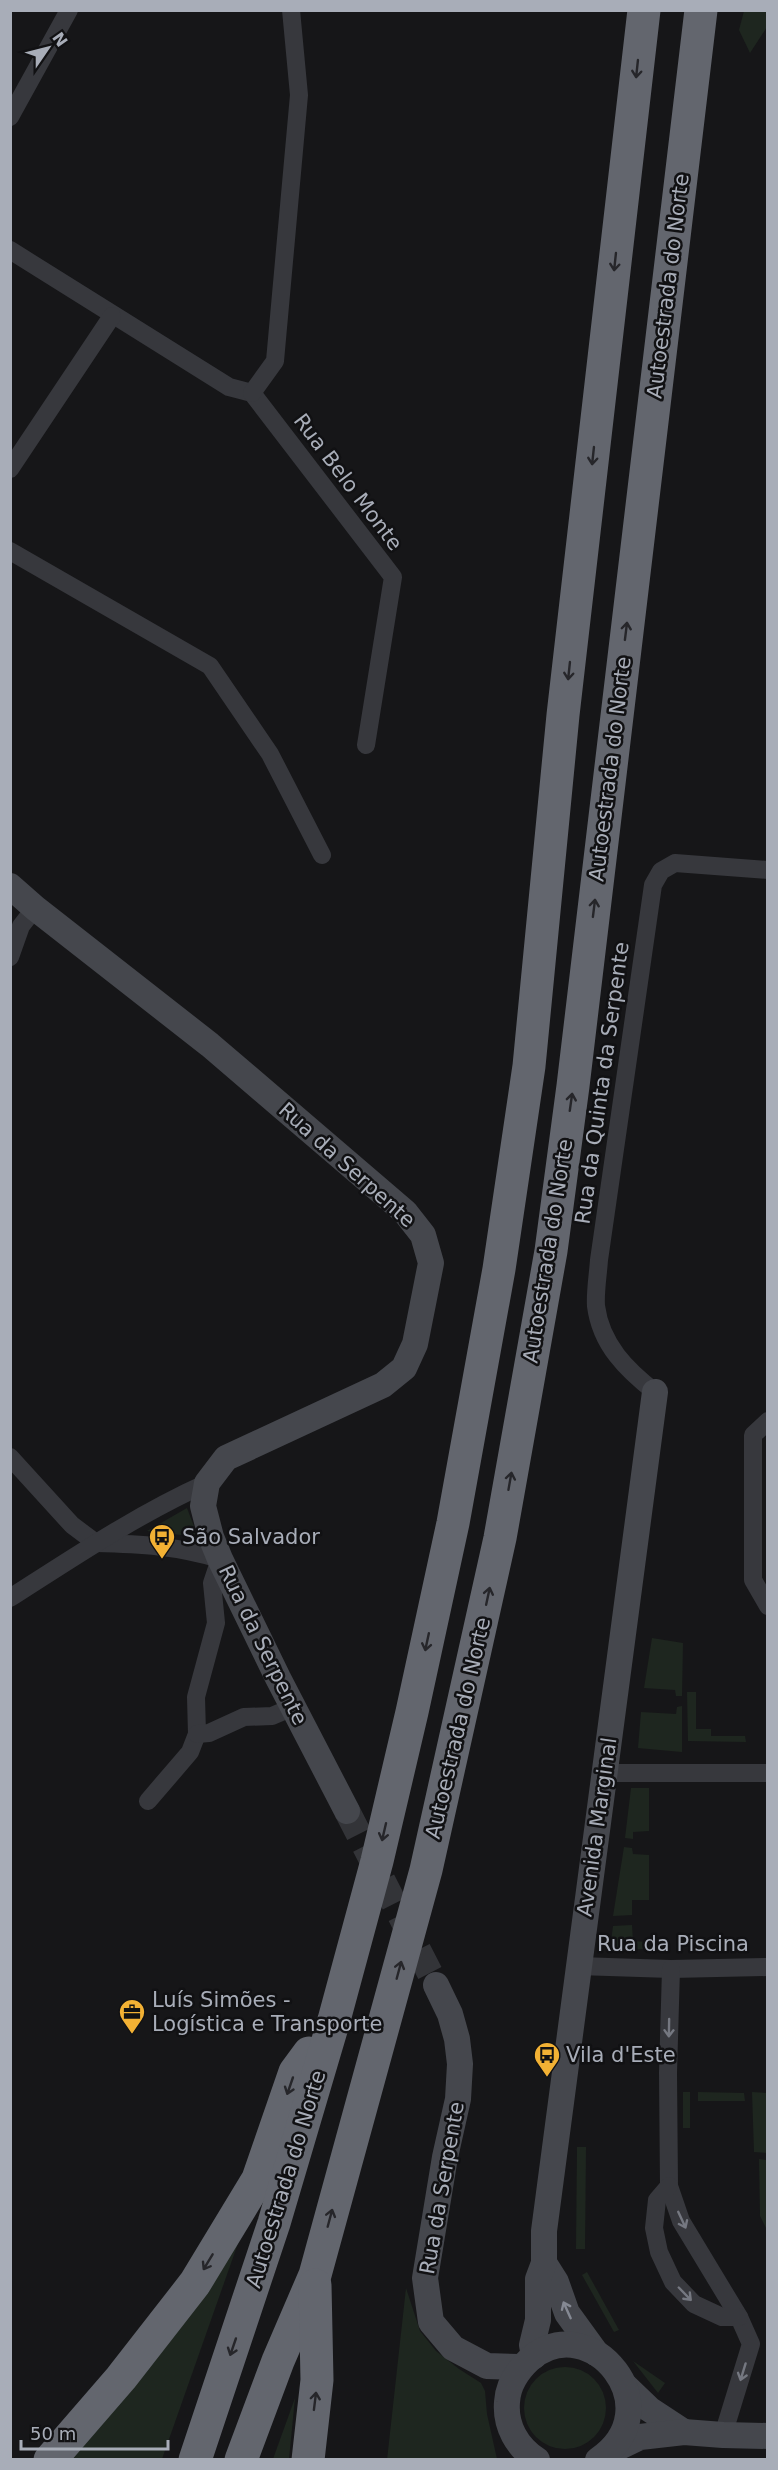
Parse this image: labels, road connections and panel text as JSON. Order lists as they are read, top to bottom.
{
  "streets": {
    "highway": ["Autoestrada do Norte"],
    "street": [
      "Rua Belo Monte",
      "Rua da Quinta da Serpente",
      "Rua da Serpente",
      "Avenida Marginal",
      "Rua da Piscina"
    ]
  },
  "crossings": [
    ["Rua da Quinta da Serpente", "Avenida Marginal"],
    ["Rua da Serpente", "Avenida Marginal"],
    ["Avenida Marginal", "Rua da Piscina"]
  ],
  "places": {
    "bus stop": ["São Salvador", "Vila d'Este"],
    "office": ["Luís Simões - Logística e Transporte"]
  },
  "scale_bar": "50 m",
  "north": "top right"
}
